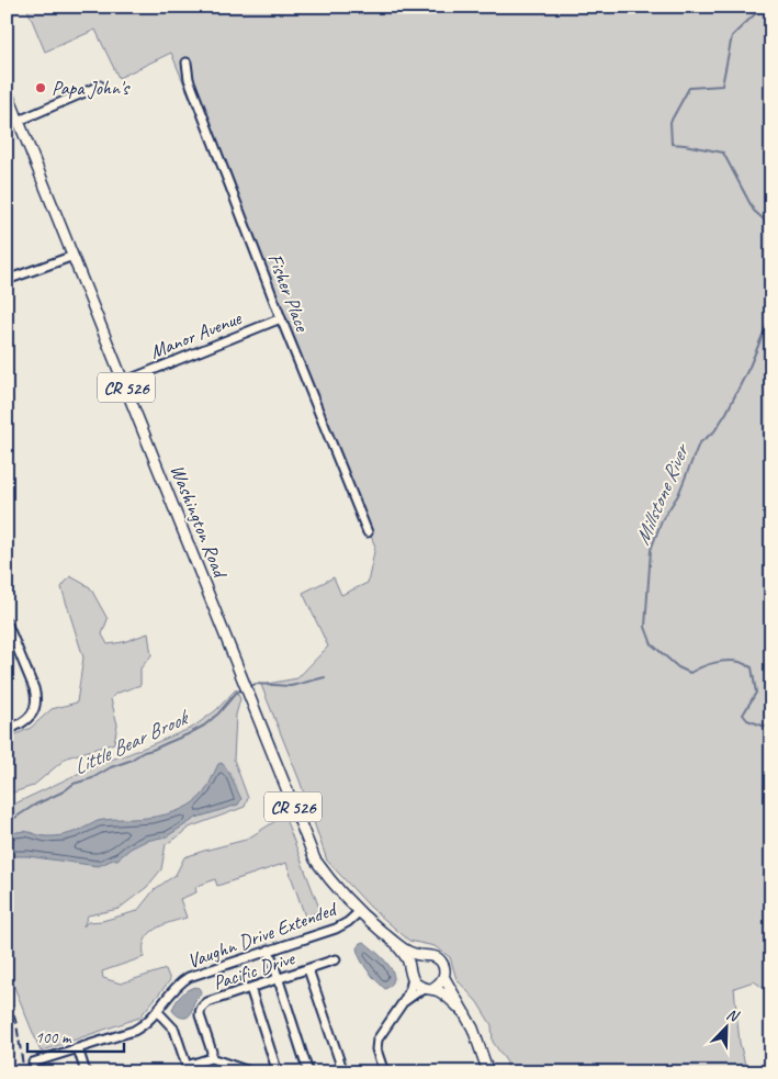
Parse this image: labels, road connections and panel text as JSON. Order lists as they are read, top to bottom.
{
  "streets": {
    "main road": ["CR 526", "Washington Road"],
    "street": [
      "Fisher Place",
      "Manor Avenue",
      "Vaughn Drive Extended",
      "Pacific Drive"
    ]
  },
  "crossings": [
    ["Fisher Place", "Manor Avenue"],
    ["Manor Avenue", "Washington Road"],
    ["Washington Road", "Vaughn Drive Extended"]
  ],
  "water": ["Millstone River", "Little Bear Brook"],
  "places": ["Papa John's"],
  "scale_bar": "100 m",
  "north": "top right"
}
